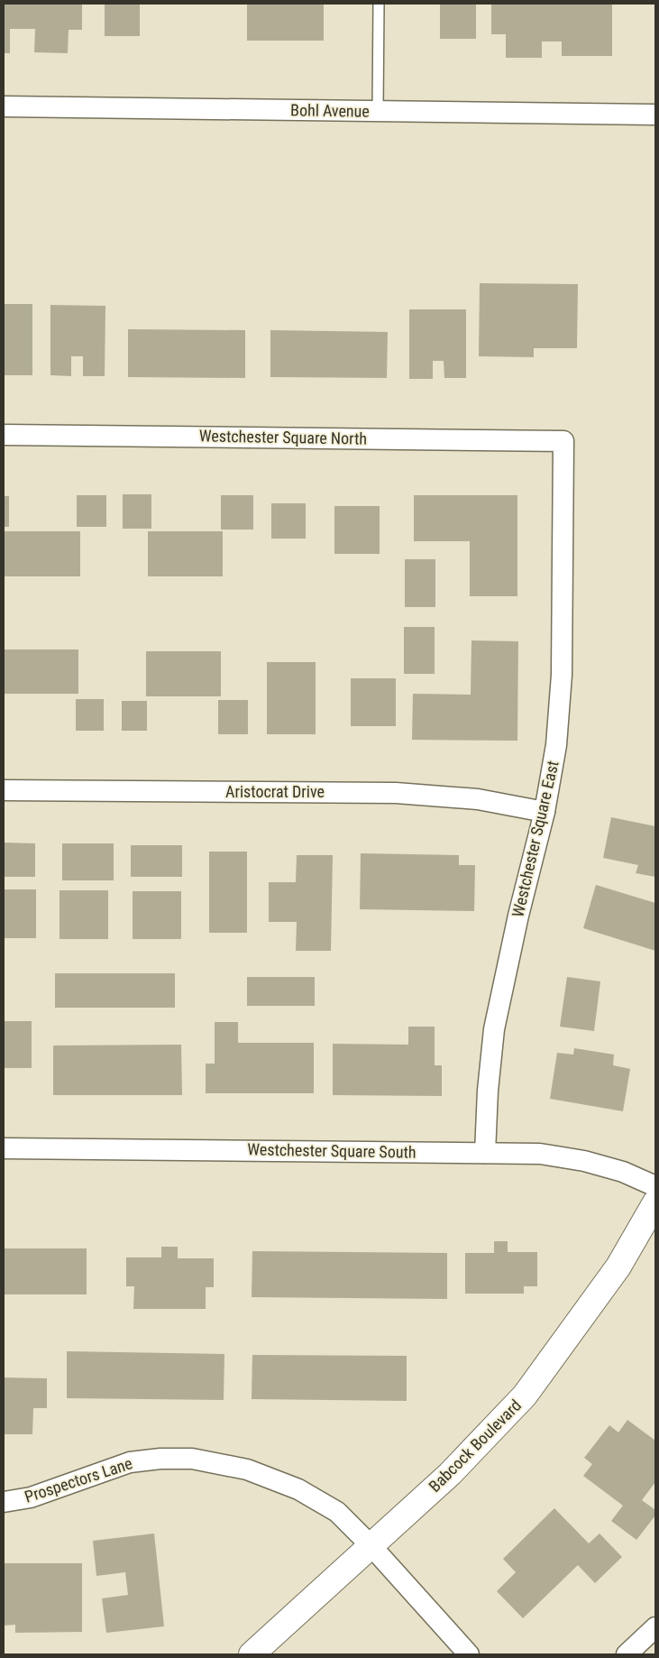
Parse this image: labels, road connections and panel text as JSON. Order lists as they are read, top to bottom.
{
  "streets": {
    "street": [
      "Bohl Avenue",
      "Westchester Square North",
      "Aristocrat Drive",
      "Westchester Square East",
      "Westchester Square South",
      "Babcock Boulevard",
      "Prospectors Lane"
    ]
  },
  "crossings": [
    ["Westchester Square North", "Westchester Square East"],
    ["Aristocrat Drive", "Westchester Square East"],
    ["Westchester Square East", "Westchester Square South"],
    ["Babcock Boulevard", "Prospectors Lane"]
  ]
}
